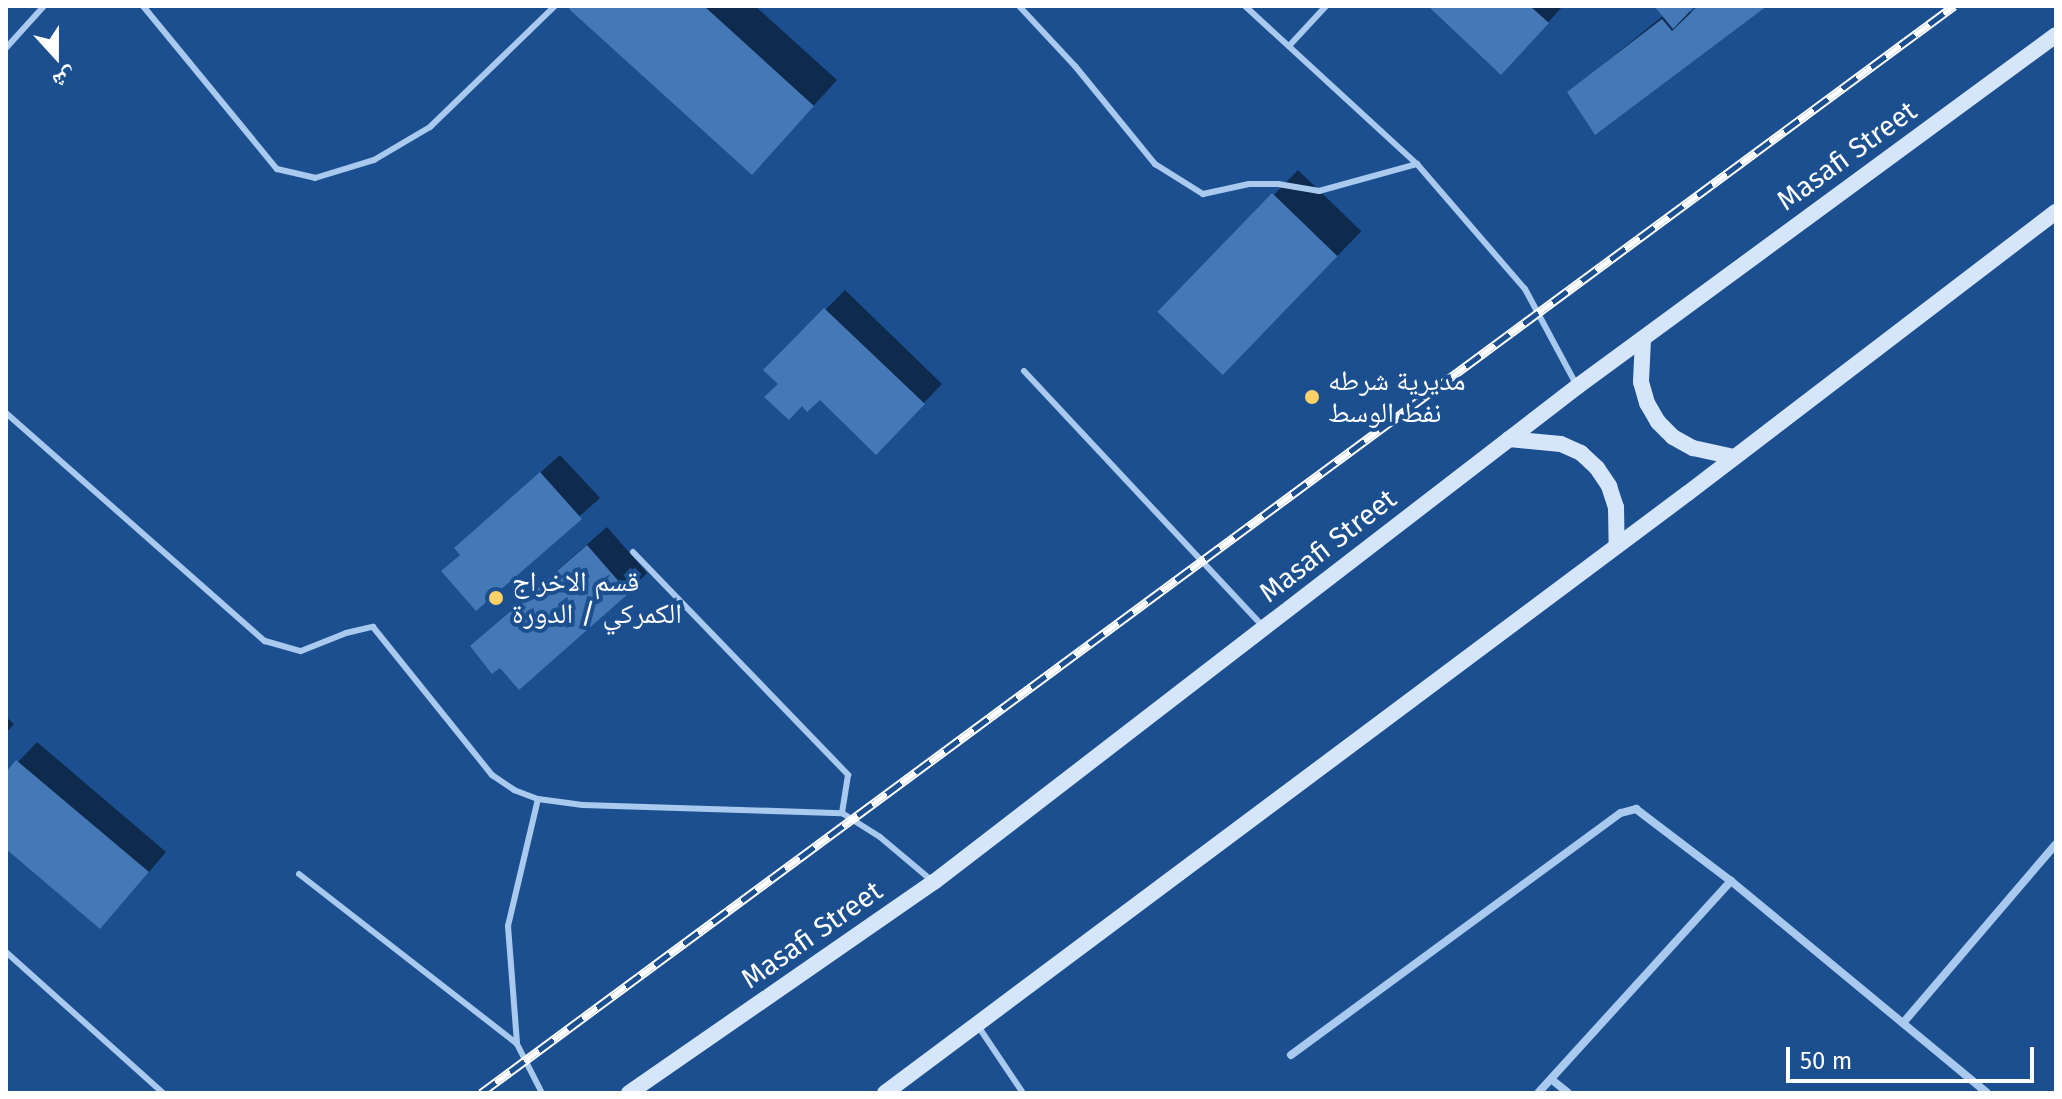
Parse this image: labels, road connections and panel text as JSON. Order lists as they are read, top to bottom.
{
  "streets": {
    "main road": ["Masafi Street"]
  },
  "places": ["مديرية شرطه نفط الوسط", "قسم الاخراج الكمركي / الدورة"],
  "scale_bar": "50 m",
  "north": "bottom"
}
